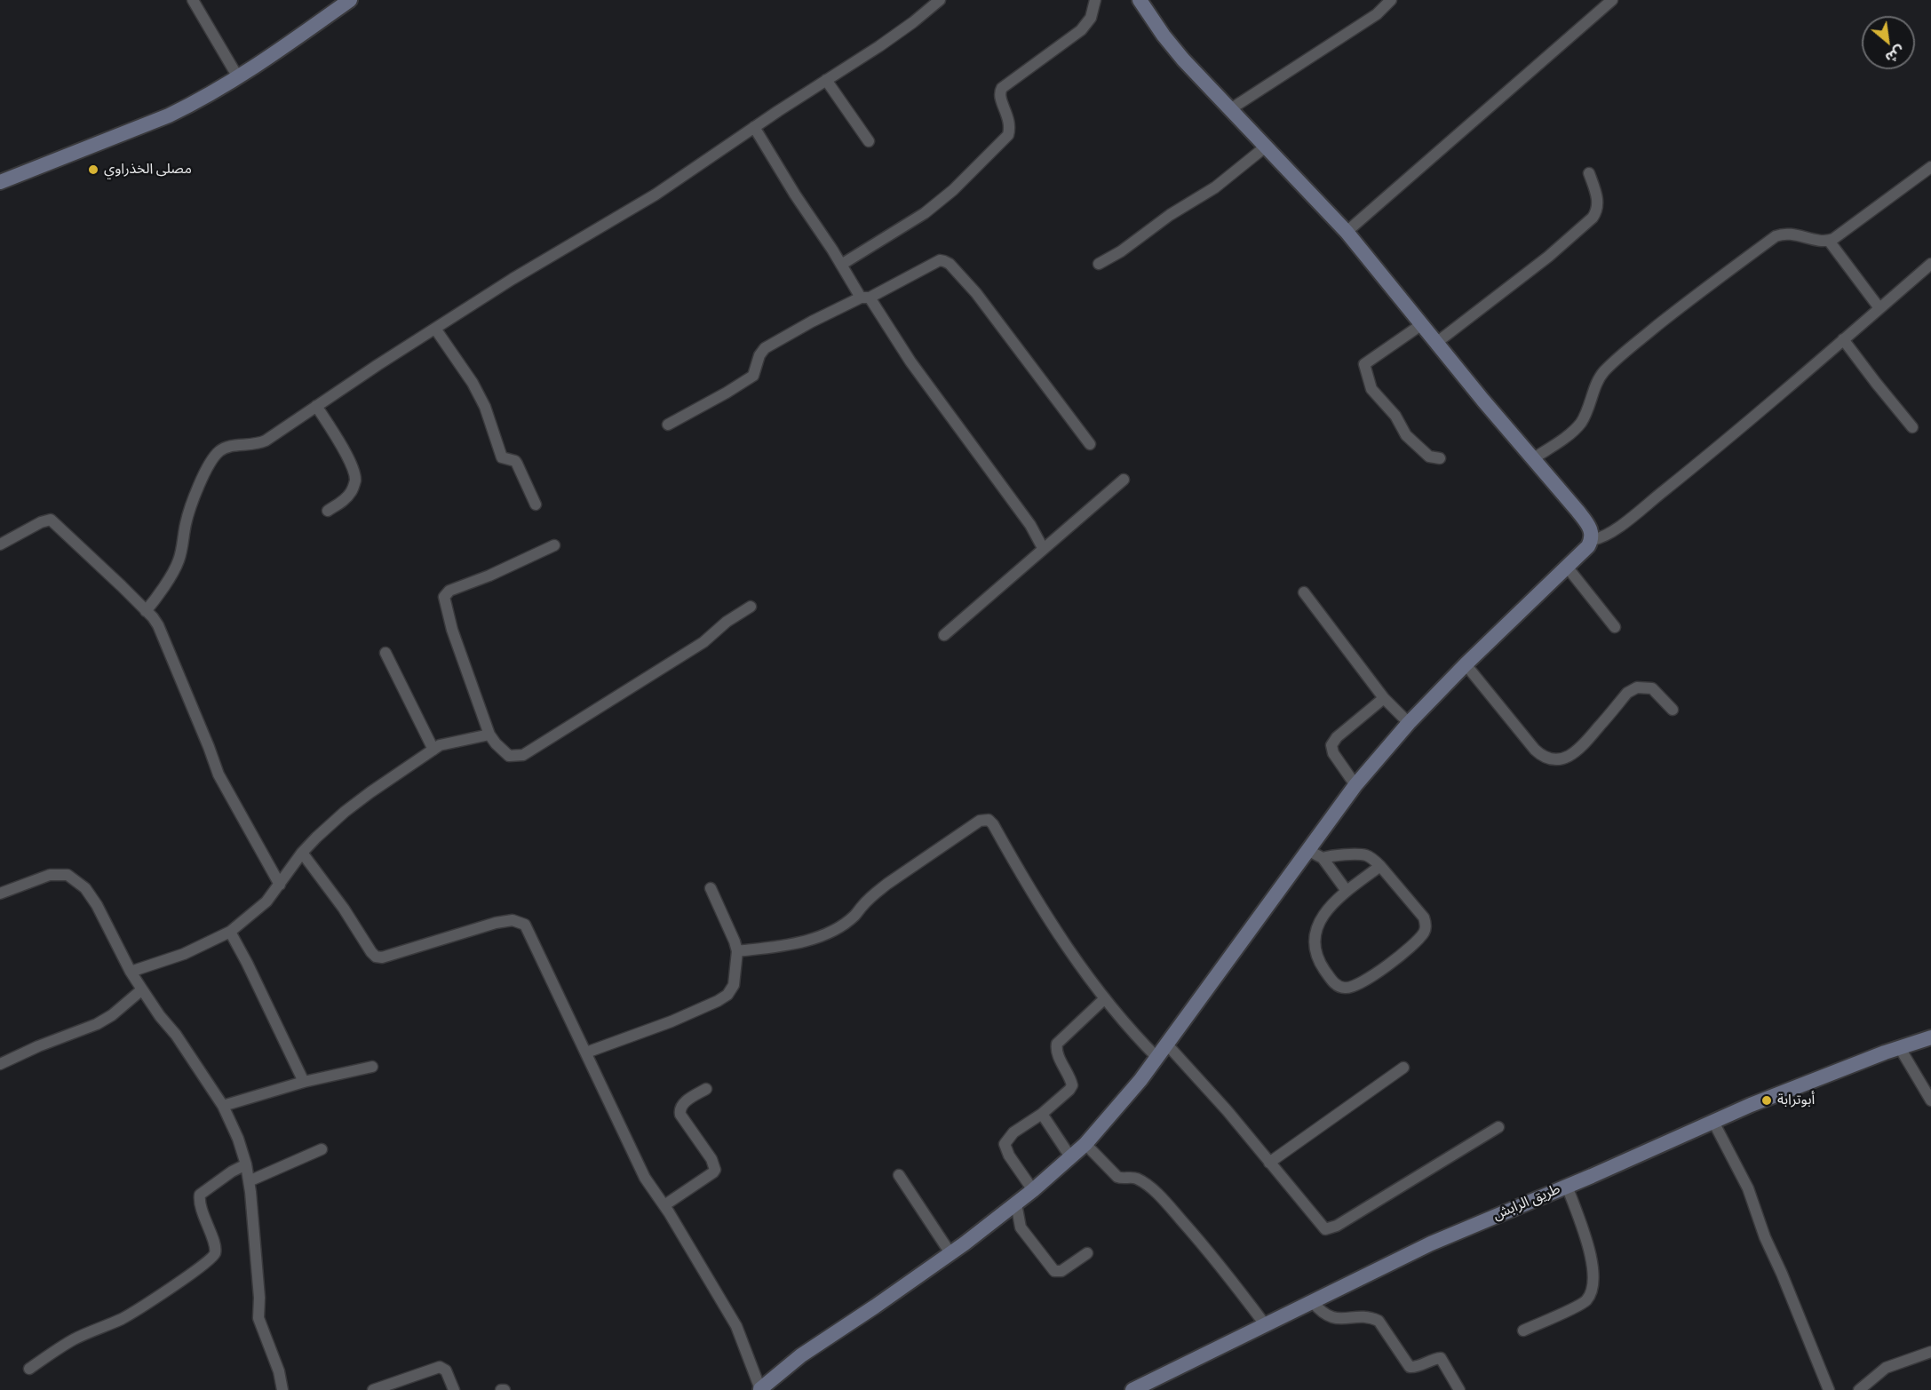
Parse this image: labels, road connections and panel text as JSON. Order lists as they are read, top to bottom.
{
  "streets": {
    "street": ["طريق الرابش"]
  },
  "places": ["مصلى الخذراوي", "أبوترابة"],
  "north": "bottom right"
}
